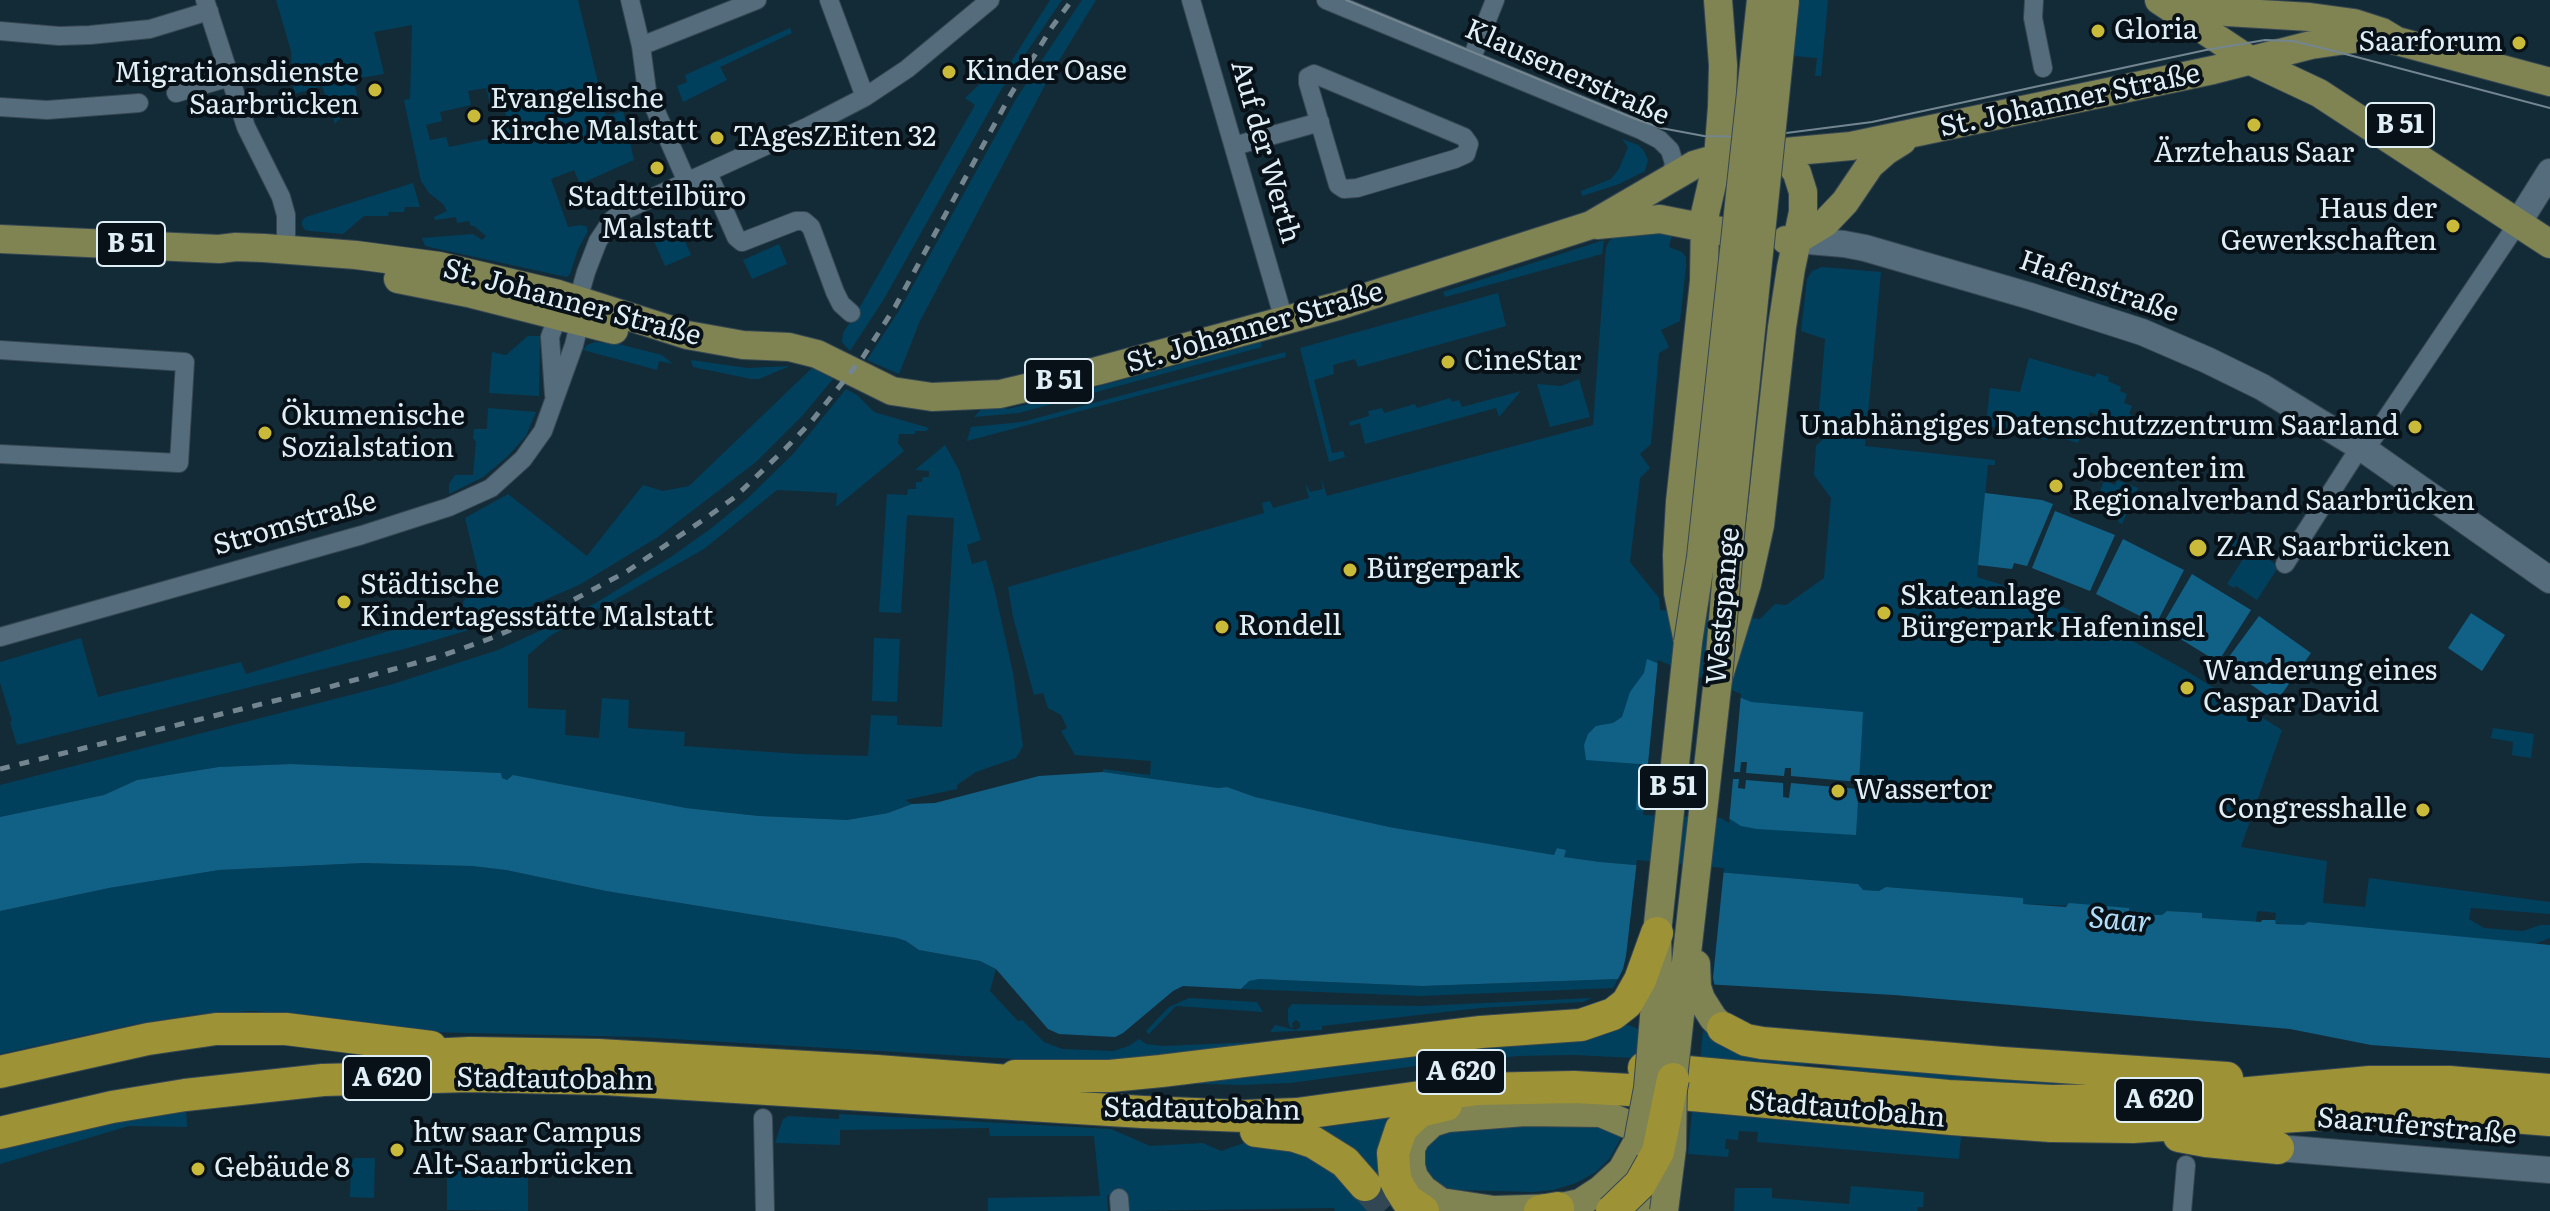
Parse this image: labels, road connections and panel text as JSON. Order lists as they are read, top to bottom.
{
  "streets": {
    "highway": ["A 620", "Stadtautobahn"],
    "main road": ["St. Johanner Straße", "B 51", "Westspange"],
    "street": [
      "Klausenerstraße",
      "Auf der Werth",
      "Hafenstraße",
      "Stromstraße",
      "Saaruferstraße"
    ]
  },
  "crossings": [
    ["Klausenerstraße", "St. Johanner Straße"],
    ["St. Johanner Straße", "B 51"],
    ["St. Johanner Straße", "Auf der Werth"],
    ["St. Johanner Straße", "Hafenstraße"],
    ["St. Johanner Straße", "Stromstraße"],
    ["Westspange", "Stadtautobahn"]
  ],
  "water": ["Saar"],
  "places": [
    "Gloria",
    "Saarforum",
    "Kinder Oase",
    "Migrationsdienste Saarbrücken",
    "Evangelische Kirche Malstatt",
    "Ärztehaus Saar",
    "TAgesZEiten 32",
    "Stadtteilbüro Malstatt",
    "Haus der Gewerkschaften",
    "CineStar",
    "Unabhängiges Datenschutzzentrum Saarland",
    "Ökumenische Sozialstation",
    "Jobcenter im Regionalverband Saarbrücken",
    "ZAR Saarbrücken",
    "Bürgerpark",
    "Städtische Kindertagesstätte Malstatt",
    "Skateanlage Bürgerpark Hafeninsel",
    "Rondell",
    "Wanderung eines Caspar David",
    "Wassertor",
    "Congresshalle",
    "htw saar Campus Alt-Saarbrücken",
    "Gebäude 8"
  ]
}
